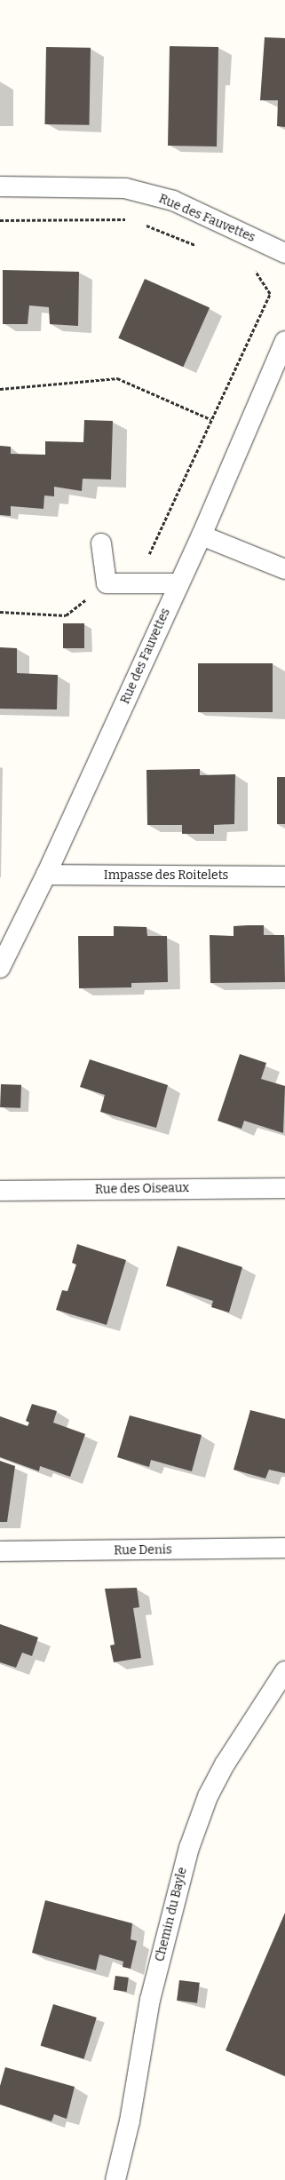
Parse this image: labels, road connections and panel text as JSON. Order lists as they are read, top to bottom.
{
  "streets": {
    "street": [
      "Rue des Fauvettes",
      "Impasse des Roitelets",
      "Rue des Oiseaux",
      "Rue Denis",
      "Chemin du Bayle"
    ]
  },
  "crossings": [
    ["Rue des Fauvettes", "Impasse des Roitelets"]
  ]
}
